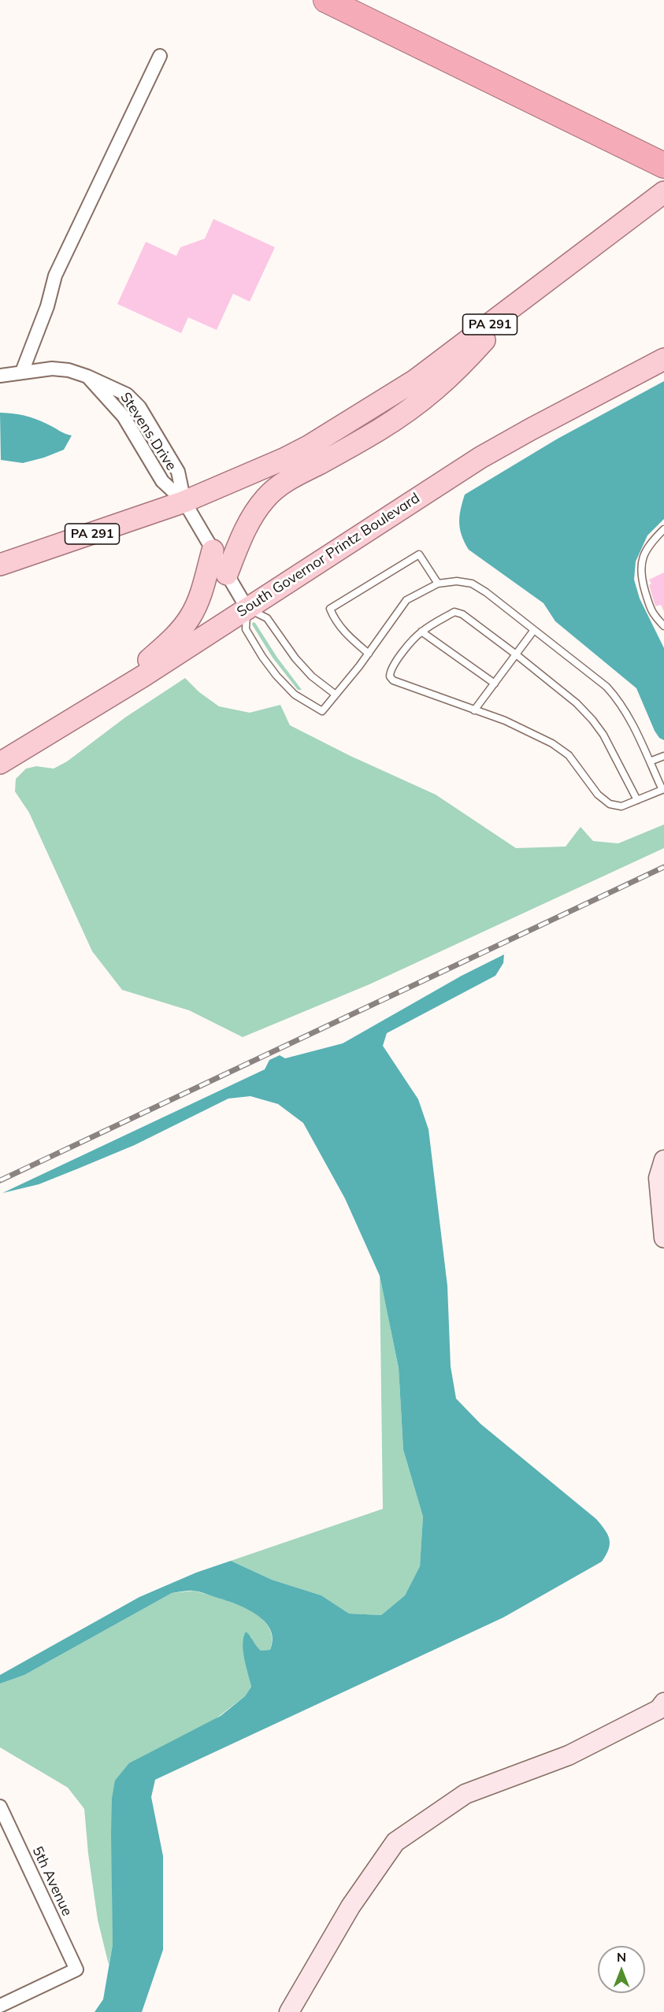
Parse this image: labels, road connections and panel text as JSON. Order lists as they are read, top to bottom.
{
  "streets": {
    "main road": ["PA 291", "South Governor Printz Boulevard"],
    "street": ["Stevens Drive", "5th Avenue"]
  },
  "crossings": [
    ["PA 291", "Stevens Drive"],
    ["Stevens Drive", "South Governor Printz Boulevard"]
  ],
  "north": "top"
}
